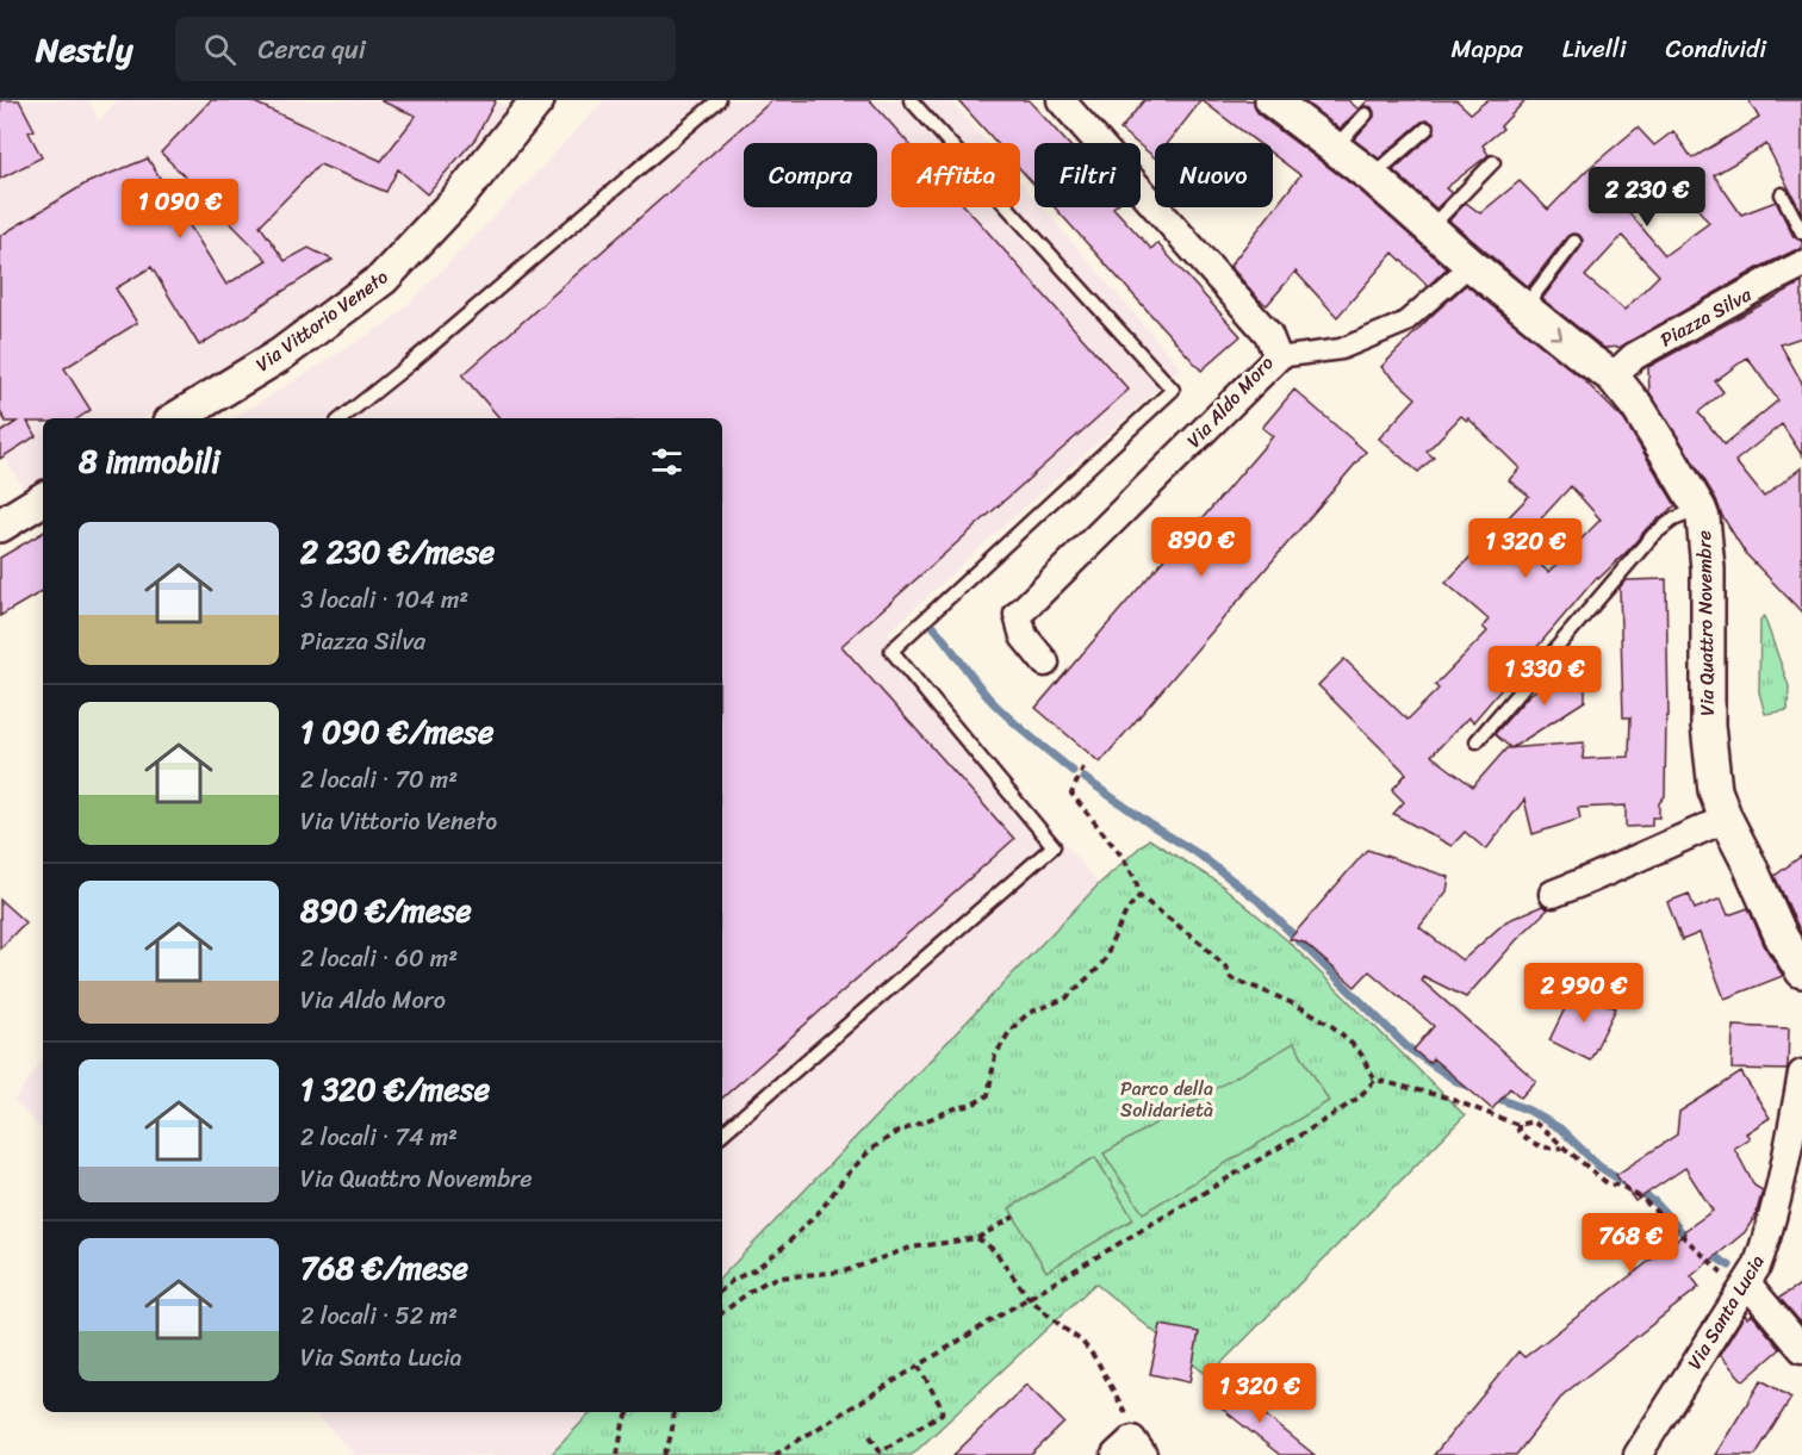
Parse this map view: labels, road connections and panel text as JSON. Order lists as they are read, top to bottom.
{
  "streets": {
    "street": [
      "Piazza Silva",
      "Via Vittorio Veneto",
      "Via Aldo Moro",
      "Via Quattro Novembre",
      "Via Santa Lucia"
    ]
  },
  "crossings": [
    ["Piazza Silva", "Via Quattro Novembre"]
  ],
  "parks": ["Parco della Solidarietà"],
  "page": {
    "header": "Nestly",
    "search": "Cerca qui",
    "nav": ["Mappa", "Livelli", "Condividi"],
    "chip": [
      "Compra",
      "Affitta",
      "Filtri",
      "Nuovo"
    ],
    "price": [
      "2 230 €",
      "1 090 €",
      "890 €",
      "1 320 €",
      "1 330 €",
      "2 990 €",
      "768 €",
      "1 320 €"
    ],
    "heading": "8 immobili",
    "list": [
      {
        "name": "2 230 €/mese",
        "note": "3 locali · 104 m² · Piazza Silva"
      },
      {
        "name": "1 090 €/mese",
        "note": "2 locali · 70 m² · Via Vittorio Veneto"
      },
      {
        "name": "890 €/mese",
        "note": "2 locali · 60 m² · Via Aldo Moro"
      },
      {
        "name": "1 320 €/mese",
        "note": "2 locali · 74 m² · Via Quattro Novembre"
      },
      {
        "name": "768 €/mese",
        "note": "2 locali · 52 m² · Via Santa Lucia"
      }
    ]
  }
}
